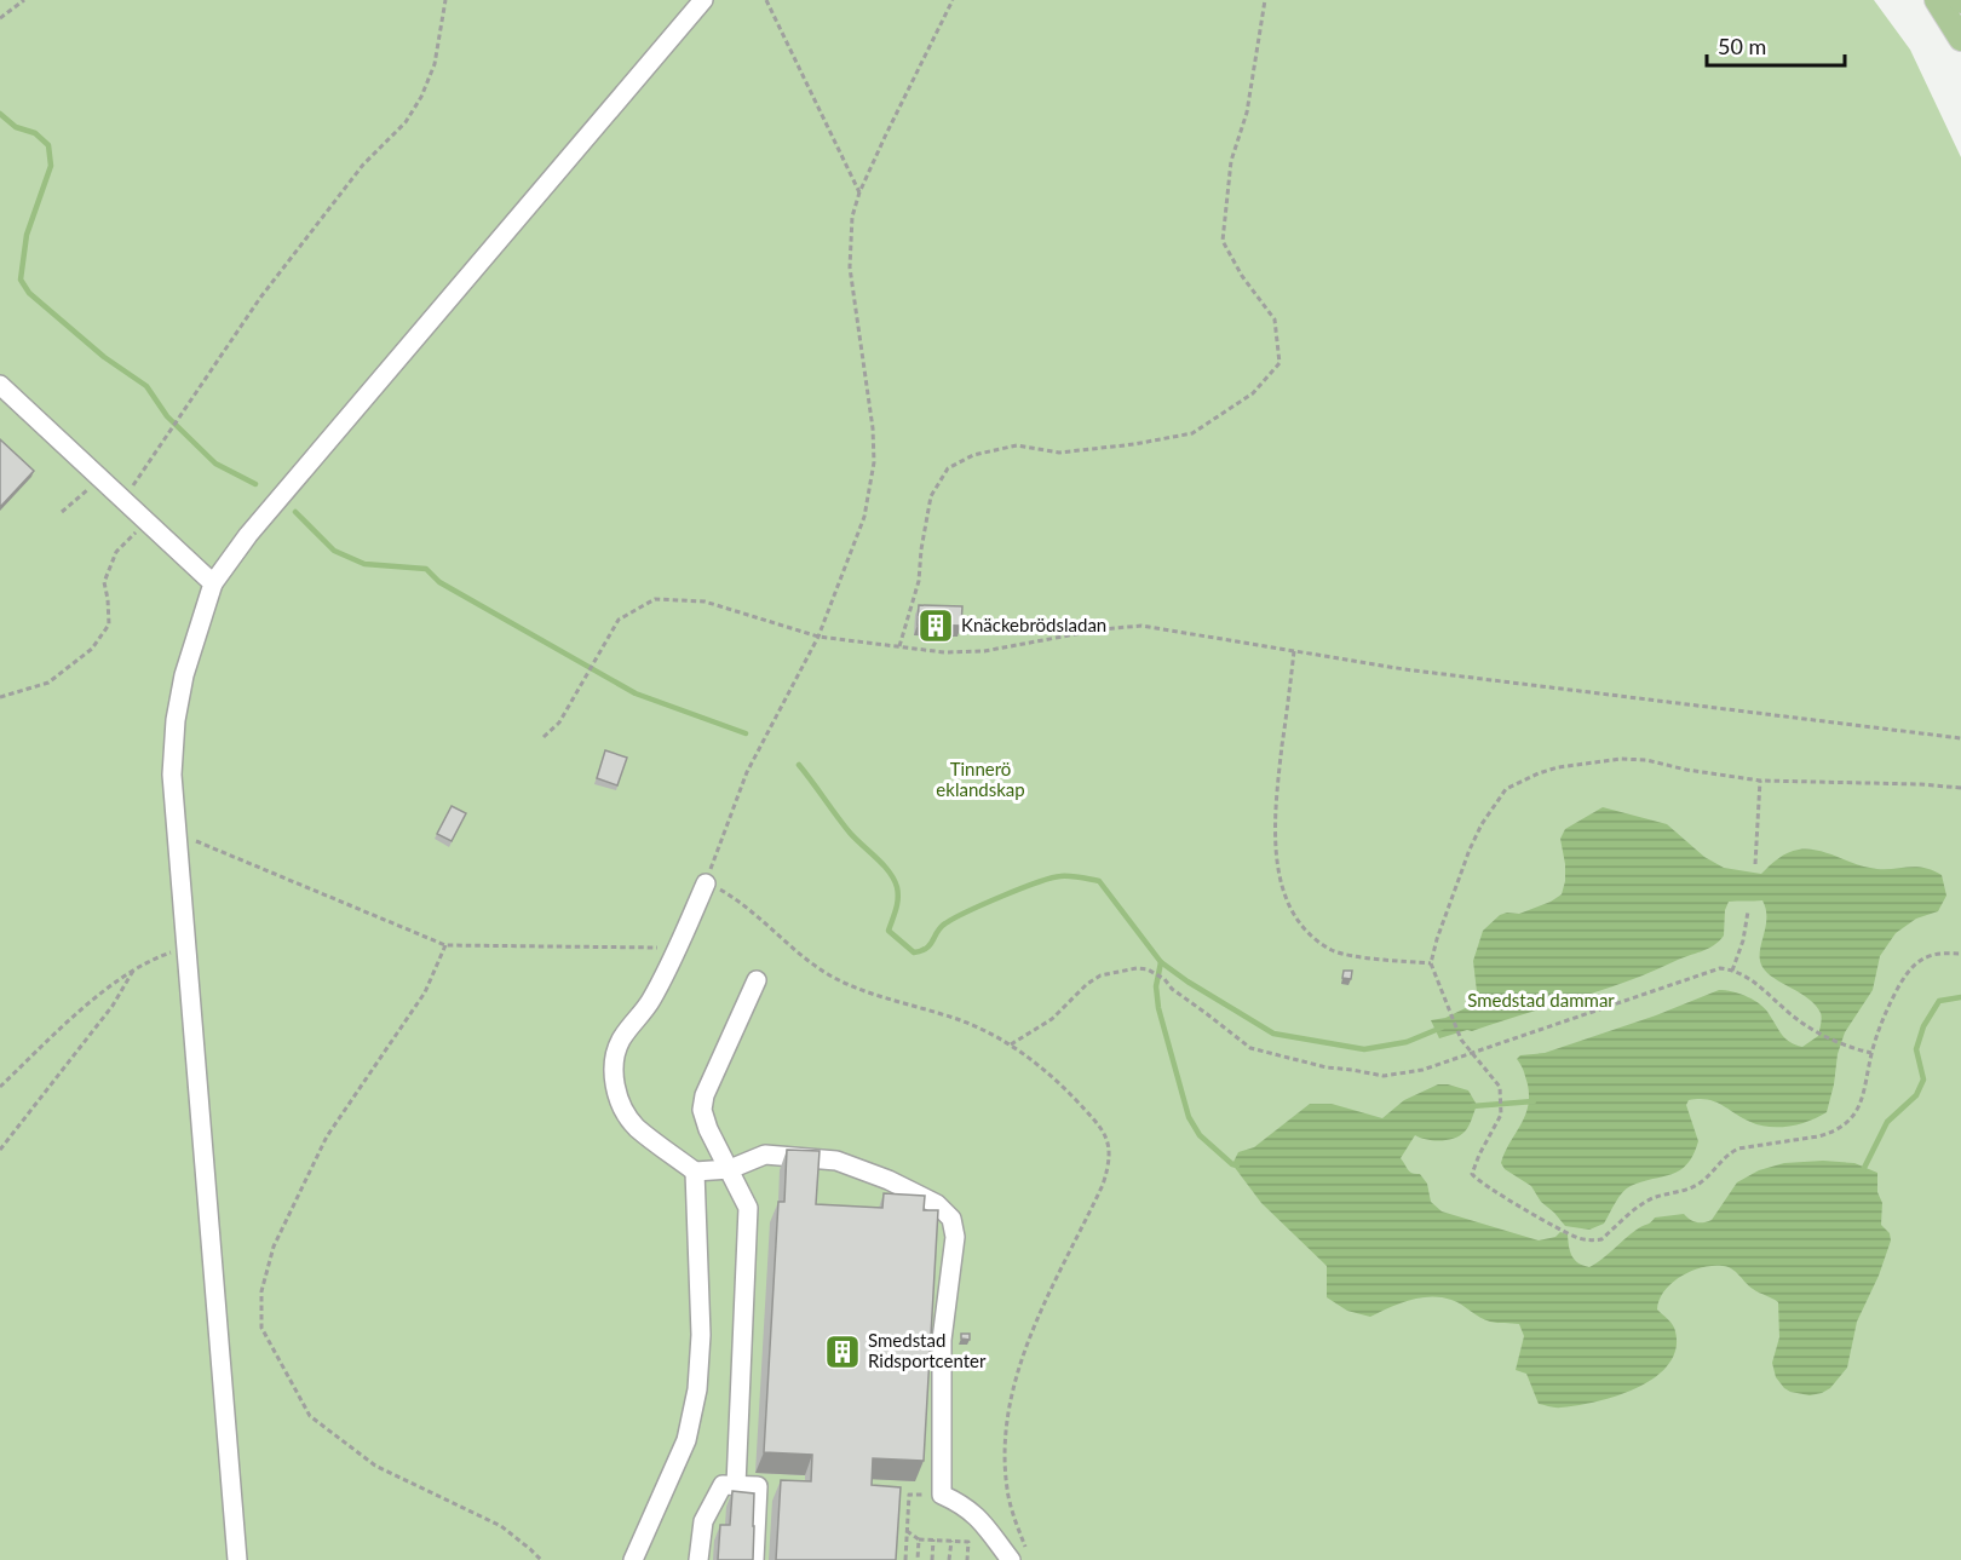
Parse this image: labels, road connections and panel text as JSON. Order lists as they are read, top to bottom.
{
  "parks": ["Tinnerö eklandskap", "Smedstad dammar"],
  "places": {
    "building": ["Knäckebrödsladan", "Smedstad Ridsportcenter"]
  },
  "scale_bar": "50 m"
}
